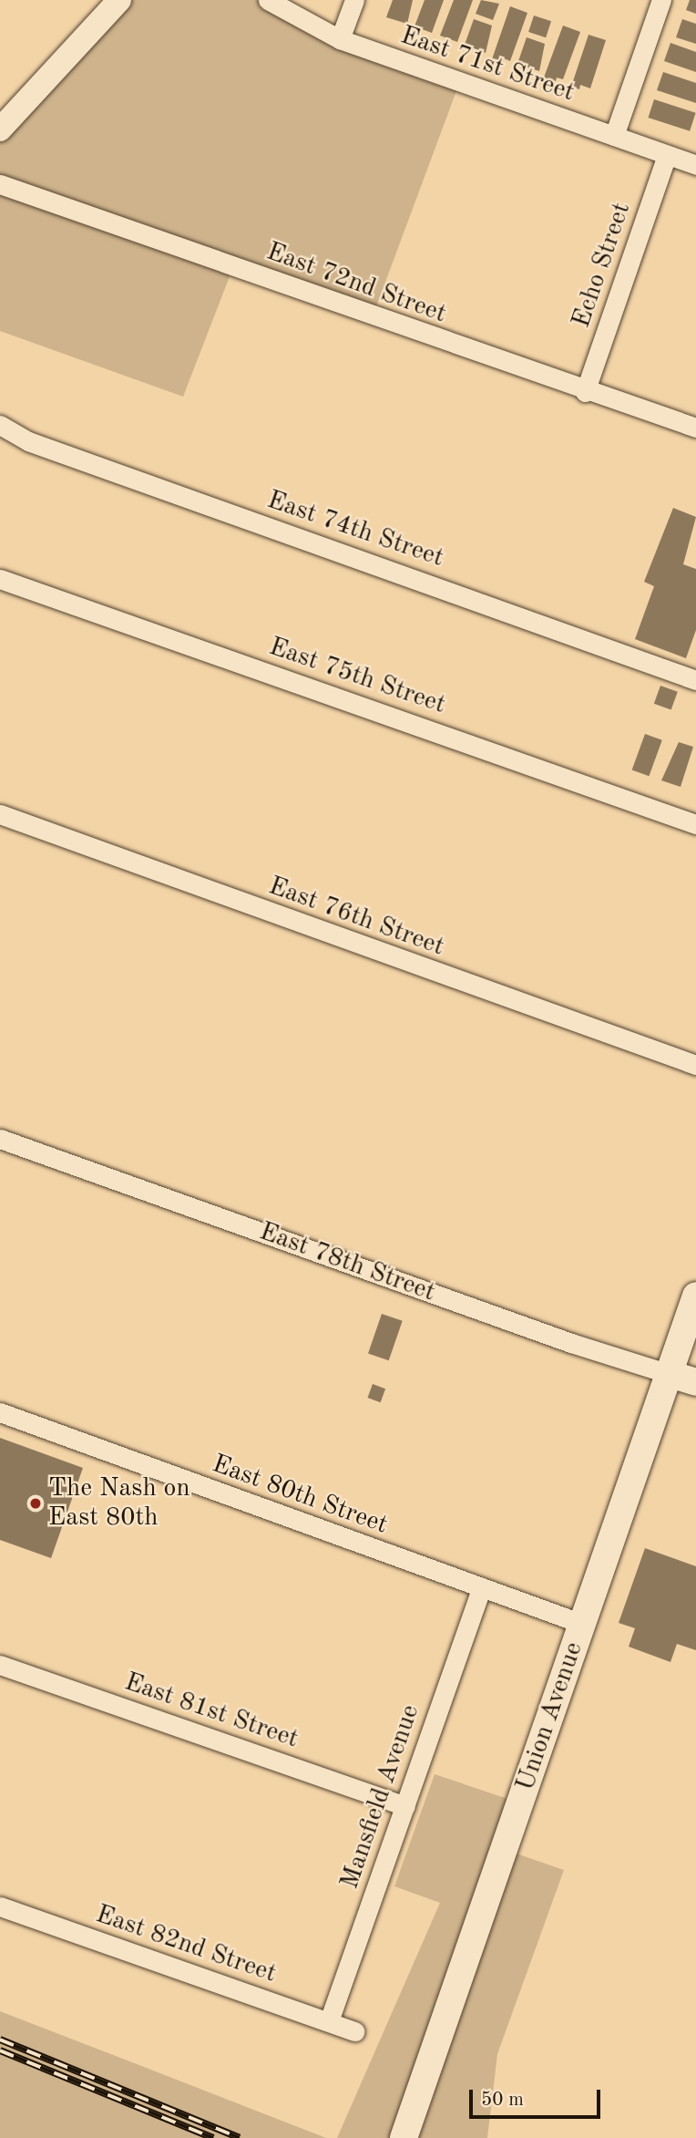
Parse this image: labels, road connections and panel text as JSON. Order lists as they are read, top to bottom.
{
  "streets": {
    "main road": ["East 78th Street", "Union Avenue"],
    "street": [
      "East 71st Street",
      "Echo Street",
      "East 72nd Street",
      "East 74th Street",
      "East 75th Street",
      "East 76th Street",
      "East 80th Street",
      "East 81st Street",
      "Mansfield Avenue",
      "East 82nd Street"
    ]
  },
  "crossings": [
    ["East 71st Street", "Echo Street"],
    ["Echo Street", "East 72nd Street"],
    ["East 78th Street", "Union Avenue"],
    ["East 80th Street", "Union Avenue"],
    ["East 80th Street", "Mansfield Avenue"],
    ["East 81st Street", "Mansfield Avenue"],
    ["Mansfield Avenue", "East 82nd Street"]
  ],
  "places": ["The Nash on East 80th"],
  "scale_bar": "50 m"
}
